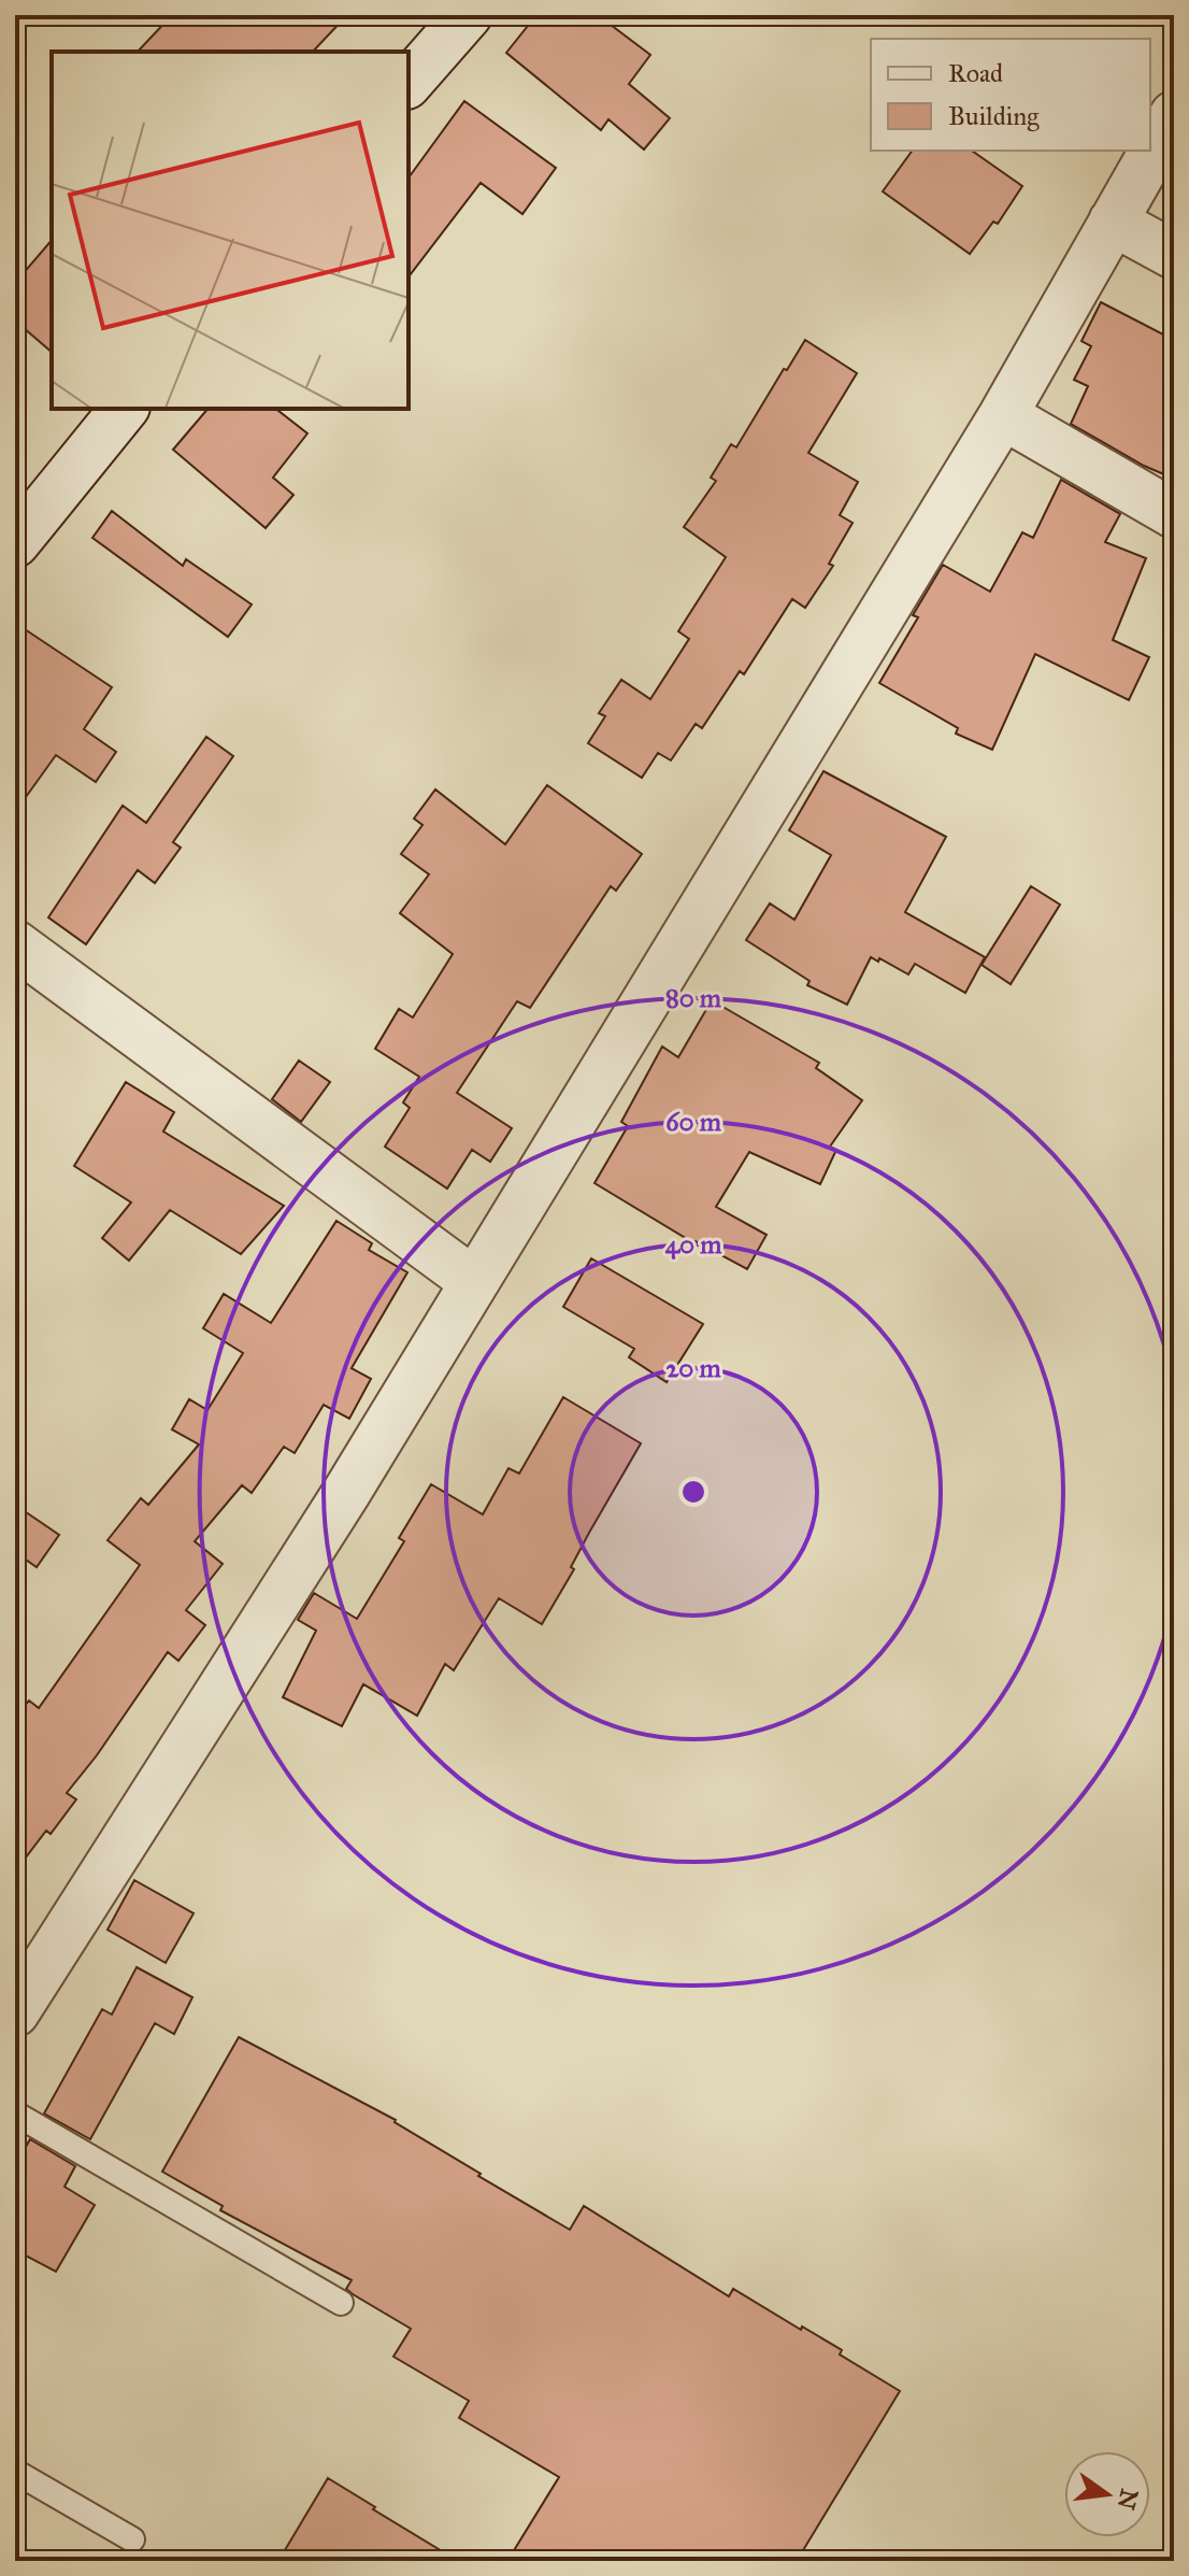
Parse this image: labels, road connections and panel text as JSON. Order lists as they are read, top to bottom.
{
  "legend": ["Road", "Building"],
  "north": "right",
  "rings": [
    "80 m",
    "60 m",
    "40 m",
    "20 m"
  ]
}
